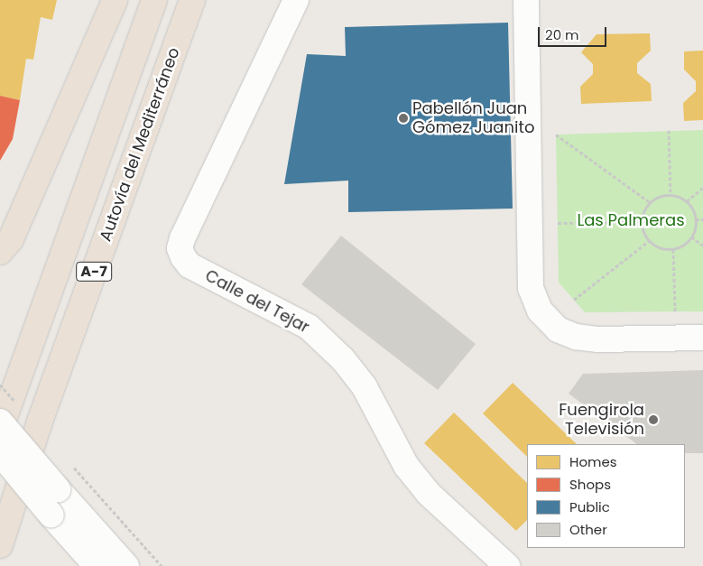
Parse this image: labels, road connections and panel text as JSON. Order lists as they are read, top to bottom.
{
  "streets": {
    "highway": ["Autovía del Mediterráneo", "A-7"],
    "street": ["Calle del Tejar"]
  },
  "parks": ["Las Palmeras"],
  "places": ["Pabellón Juan Gómez Juanito", "Fuengirola Televisión"],
  "legend": [
    "Homes",
    "Shops",
    "Public",
    "Other"
  ],
  "scale_bar": "20 m"
}
